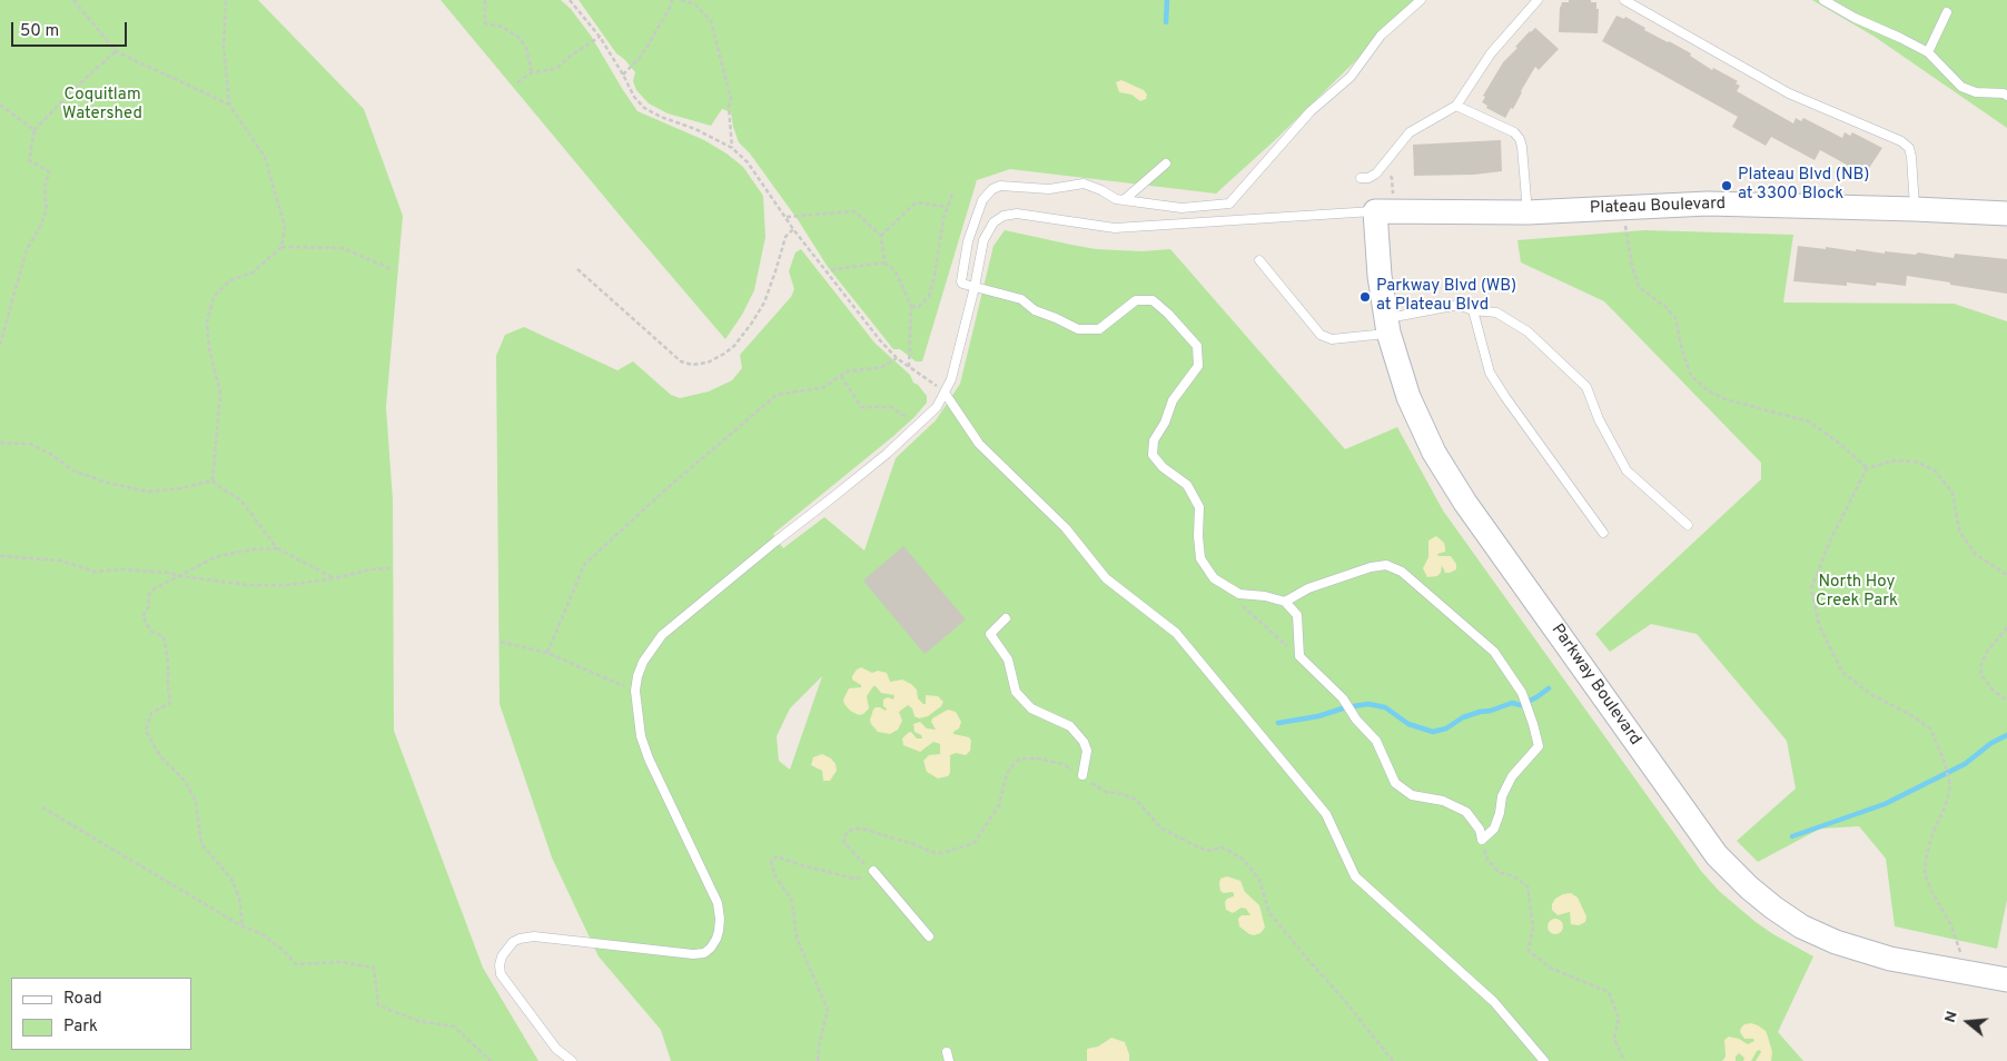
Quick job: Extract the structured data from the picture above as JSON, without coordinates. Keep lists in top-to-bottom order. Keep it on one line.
{"streets":{"street":["Plateau Boulevard","Parkway Boulevard"]},"crossings":[["Plateau Boulevard","Parkway Boulevard"]],"parks":["Coquitlam Watershed","North Hoy Creek Park"],"places":["Plateau Blvd (NB) at 3300 Block","Parkway Blvd (WB) at Plateau Blvd"],"legend":["Road","Park"],"scale_bar":"50 m","north":"left"}
